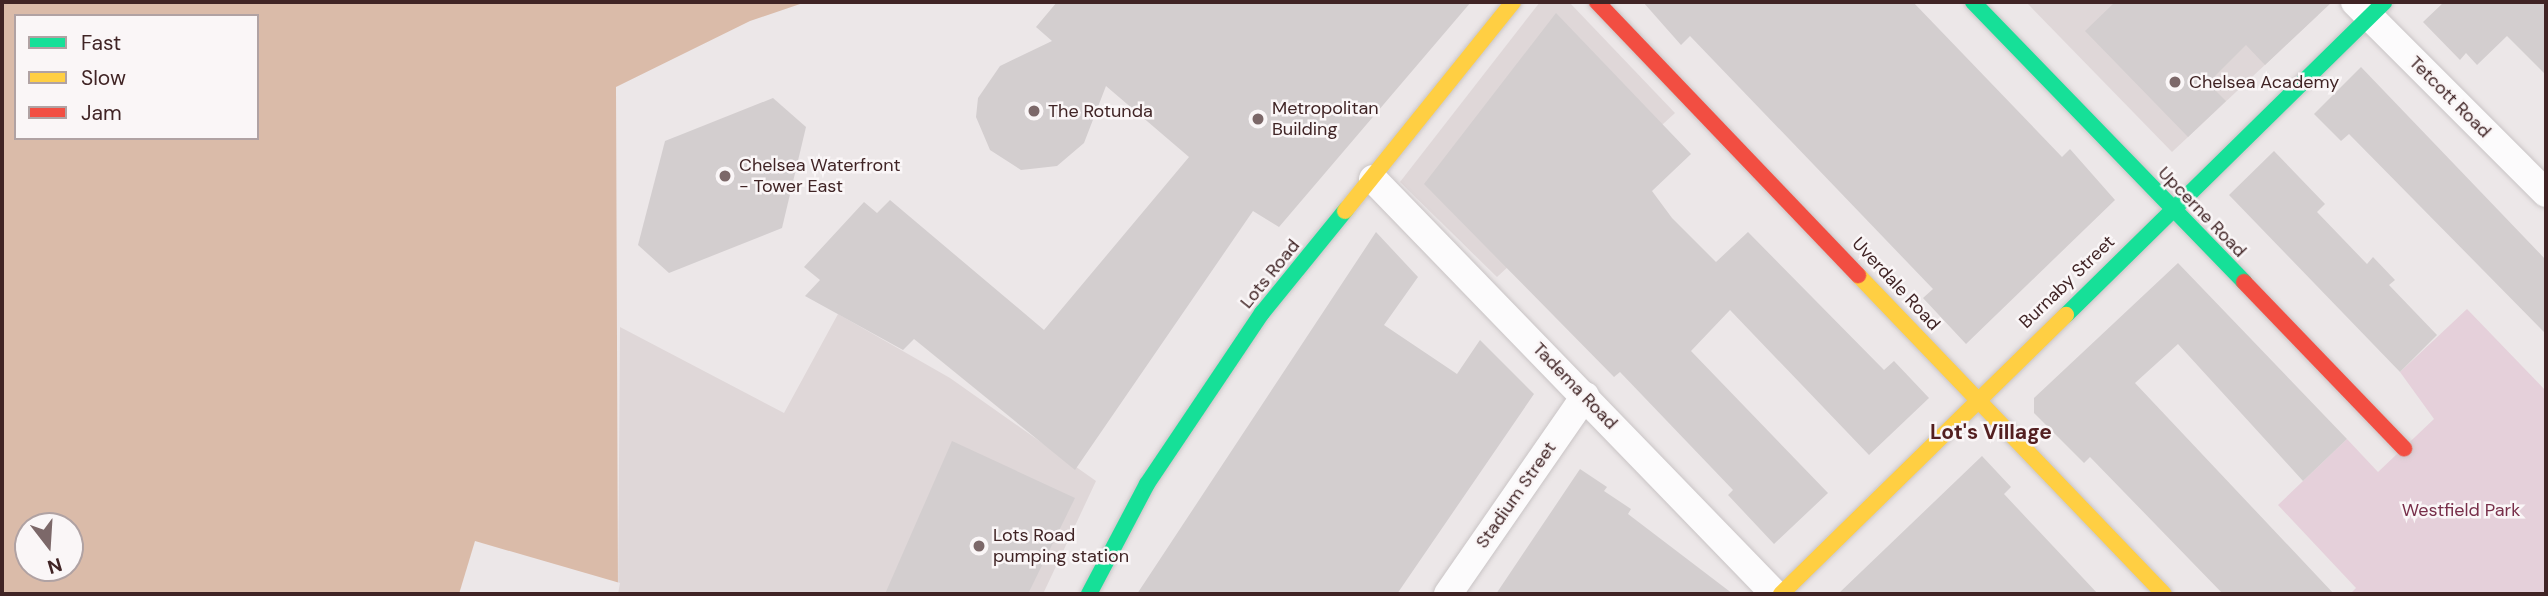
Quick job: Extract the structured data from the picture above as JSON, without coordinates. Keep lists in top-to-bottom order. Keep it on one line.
{"streets":{"street":["Tetcott Road","Upcerne Road","Lots Road","Burnaby Street","Uverdale Road","Tadema Road","Stadium Street"]},"crossings":[["Tetcott Road","Burnaby Street"],["Upcerne Road","Burnaby Street"],["Lots Road","Tadema Road"],["Burnaby Street","Uverdale Road"],["Tadema Road","Stadium Street"]],"districts":["Lot's Village"],"parks":["Westfield Park"],"places":["Chelsea Academy","The Rotunda","Metropolitan Building","Chelsea Waterfront - Tower East","Lots Road pumping station"],"legend":["Fast","Slow","Jam"],"north":"bottom"}
